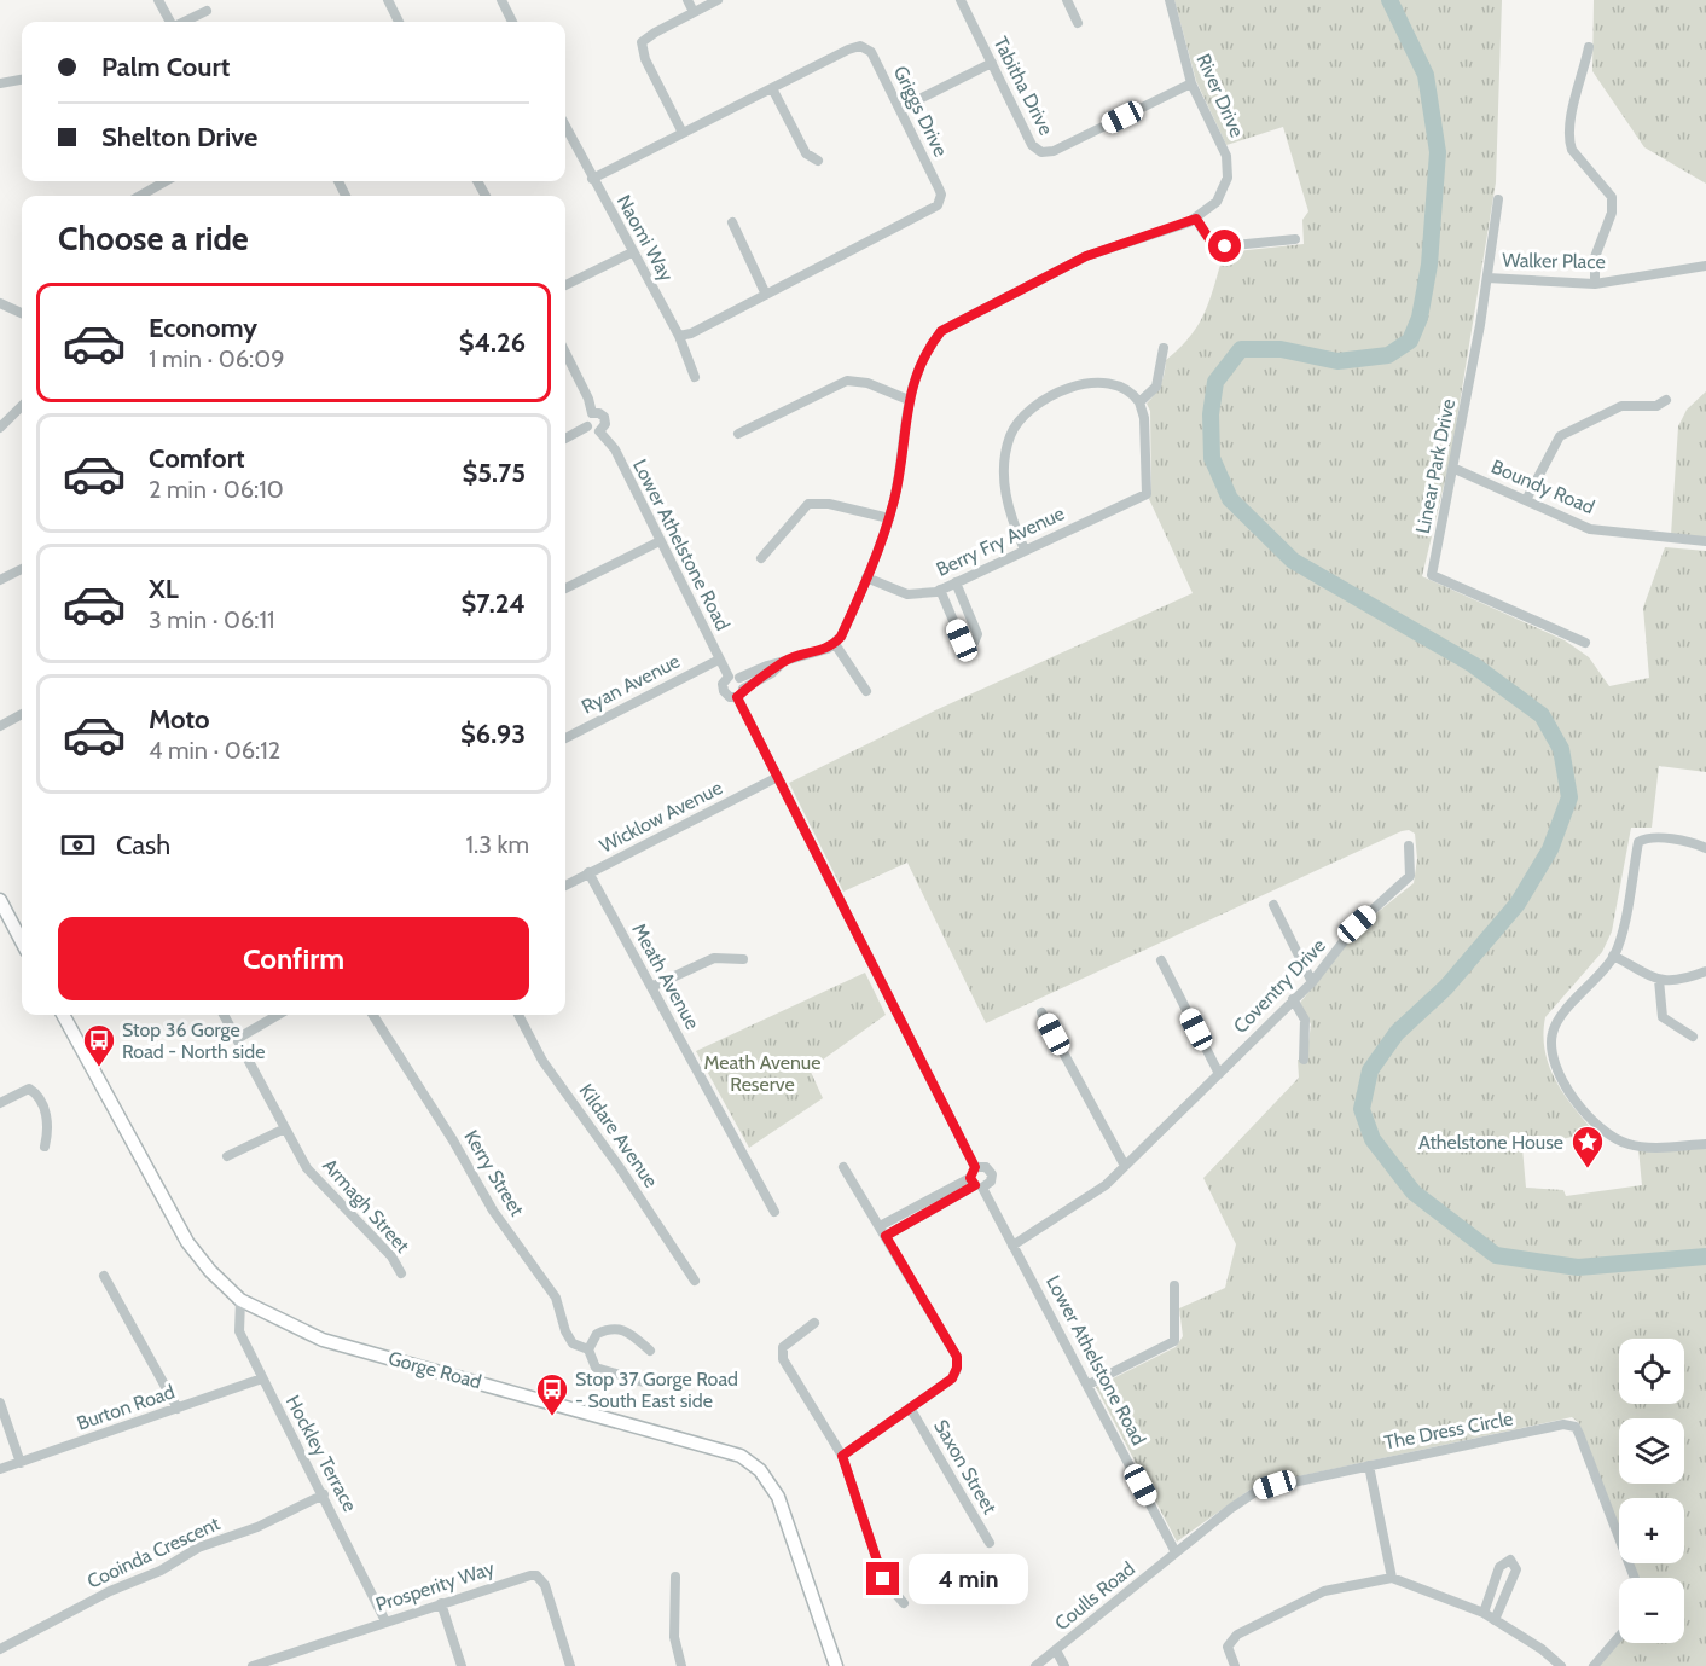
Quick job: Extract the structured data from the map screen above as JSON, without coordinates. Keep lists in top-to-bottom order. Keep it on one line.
{"streets":{"main road":["Gorge Road"],"street":["Tabitha Drive","River Drive","Griggs Drive","Naomi Way","Walker Place","Linear Park Drive","Boundy Road","Berry Fry Avenue","Lower Athelstone Road","Ryan Avenue","Wicklow Avenue","Meath Avenue","Coventry Drive","Kildare Avenue","Kerry Street","Armagh Street","Burton Road","The Dress Circle","Hockley Terrace","Saxon Street","Cooinda Crescent","Prosperity Way","Coulls Road"]},"crossings":[["Tabitha Drive","River Drive"],["River Drive","Berry Fry Avenue"],["Griggs Drive","Naomi Way"],["Walker Place","Linear Park Drive"],["Linear Park Drive","Boundy Road"],["Lower Athelstone Road","Ryan Avenue"],["Lower Athelstone Road","Wicklow Avenue"],["Lower Athelstone Road","Coventry Drive"],["Lower Athelstone Road","The Dress Circle"],["Lower Athelstone Road","Coulls Road"],["Wicklow Avenue","Meath Avenue"],["Gorge Road","Hockley Terrace"],["Burton Road","Hockley Terrace"],["The Dress Circle","Coulls Road"],["Hockley Terrace","Cooinda Crescent"],["Hockley Terrace","Prosperity Way"]],"parks":["Meath Avenue Reserve"],"places":{"bus stop":["Stop 36 Gorge Road - North side","Stop 37 Gorge Road - South East side"],"place":["Athelstone House"]},"page":{"banner":["Palm Court","Shelton Drive"],"heading":"Choose a ride","list":[{"name":"Economy","note":"1 min · 06:09","value":"$4.26"},{"name":"Comfort","note":"2 min · 06:10","value":"$5.75"},{"name":"XL","note":"3 min · 06:11","value":"$7.24"},{"name":"Moto","note":"4 min · 06:12","value":"$6.93"}],"pay":["Cash","1.3 km"],"buttons":"Confirm","map_buttons":["+","−"],"bubble":"4 min"}}
